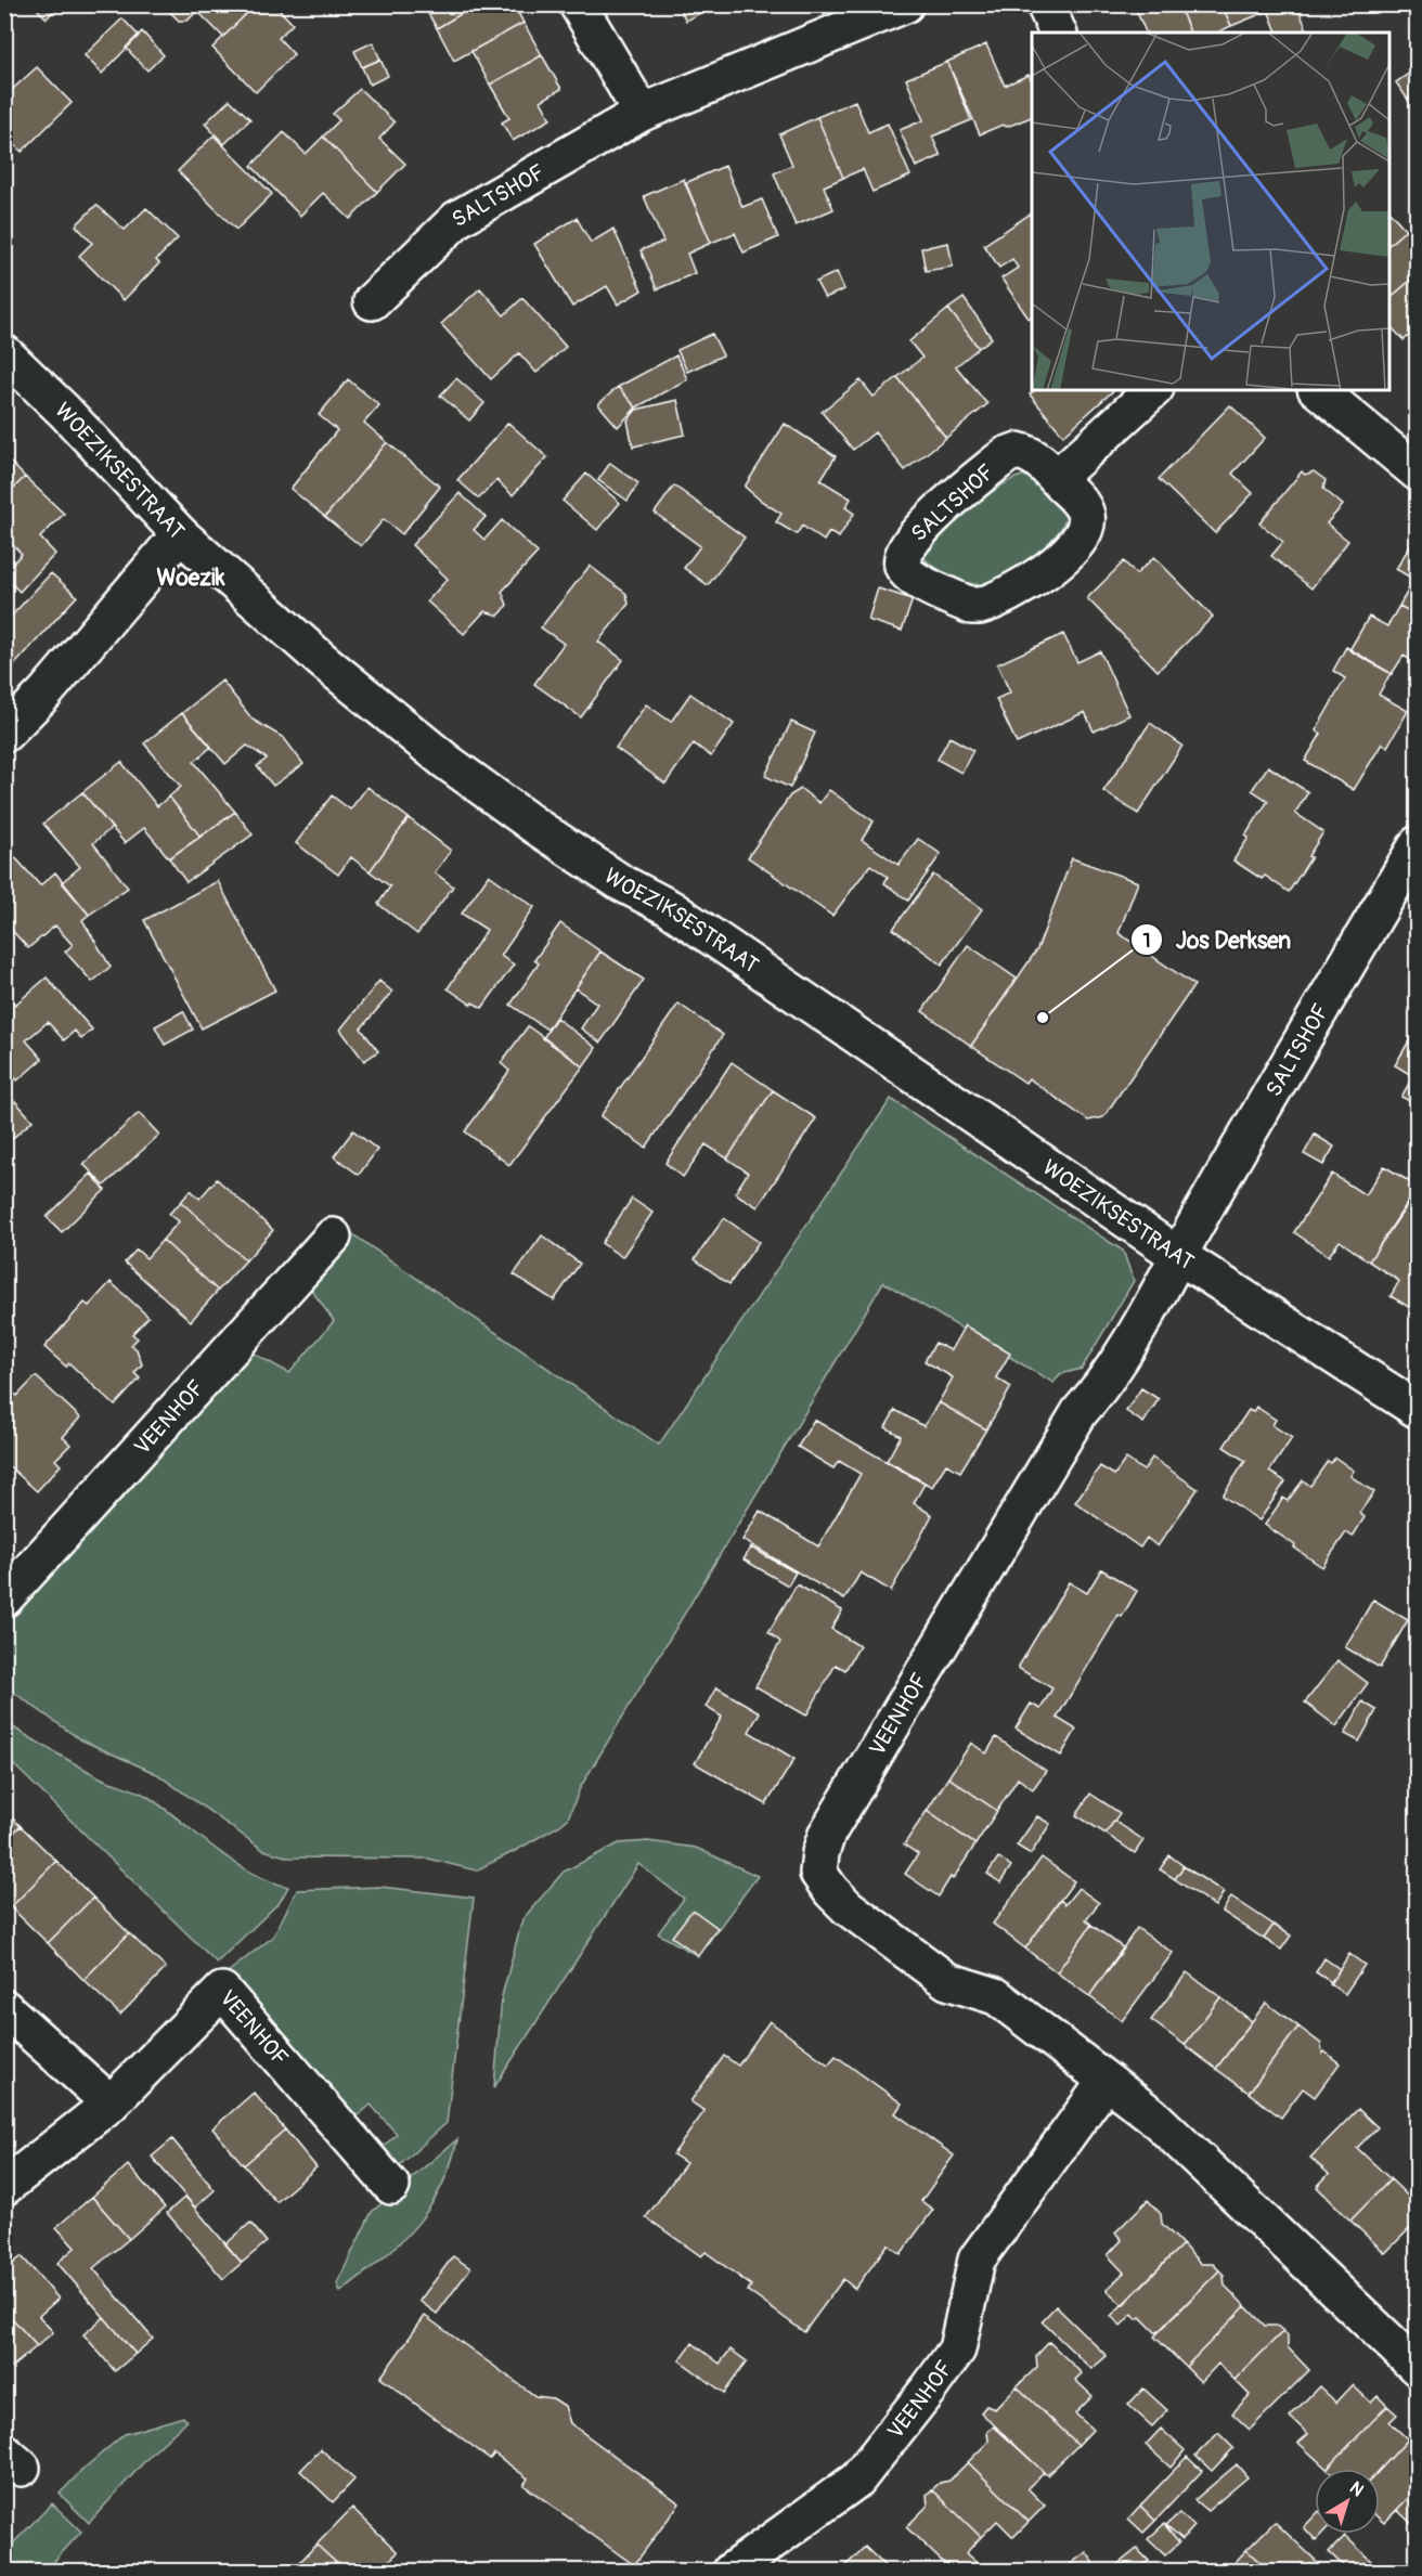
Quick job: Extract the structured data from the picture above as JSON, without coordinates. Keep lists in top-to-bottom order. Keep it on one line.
{"streets":{"street":["SALTSHOF","WOEZIKSESTRAAT","VEENHOF"]},"crossings":[["SALTSHOF","WOEZIKSESTRAAT"],["SALTSHOF","VEENHOF"],["WOEZIKSESTRAAT","VEENHOF"]],"districts":["Woezik"],"places":["Jos Derksen"],"north":"top right"}
